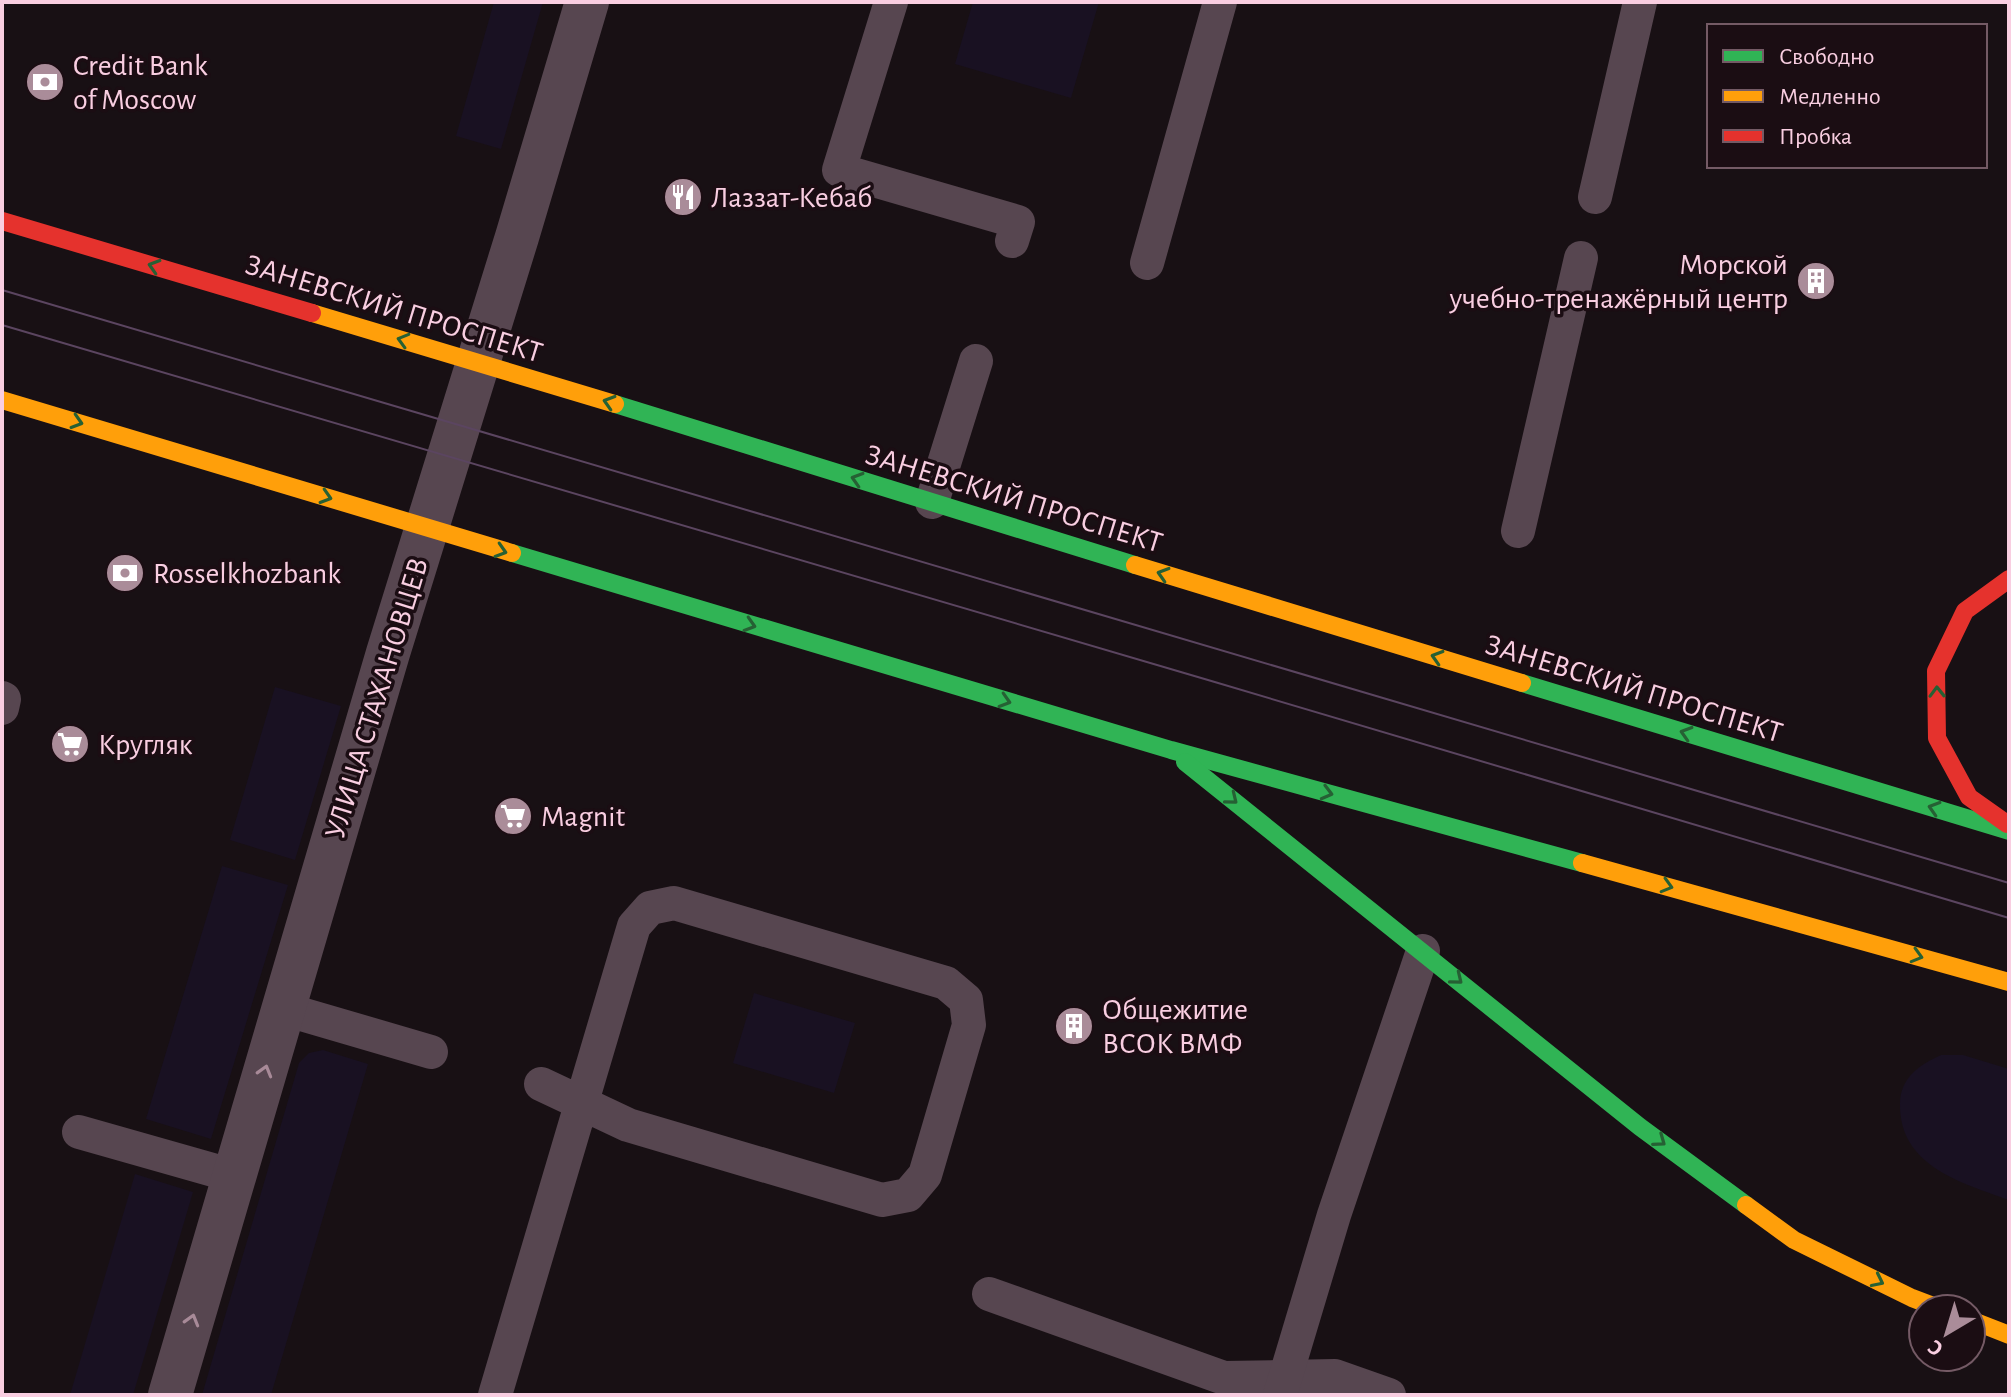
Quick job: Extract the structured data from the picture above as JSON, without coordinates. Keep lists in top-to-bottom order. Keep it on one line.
{"streets":{"main road":["ЗАНЕВСКИЙ ПРОСПЕКТ"],"street":["УЛИЦА СТАХАНОВЦЕВ"]},"crossings":[["ЗАНЕВСКИЙ ПРОСПЕКТ","УЛИЦА СТАХАНОВЦЕВ"]],"places":{"bank":["Credit Bank of Moscow","Rosselkhozbank"],"restaurant":["Лаззат-Кебаб"],"building":["Морской учебно-тренажёрный центр","Общежитие ВСОК ВМФ"],"supermarket":["Кругляк","Magnit"]},"legend":["Свободно","Медленно","Пробка"],"north":"bottom left"}
